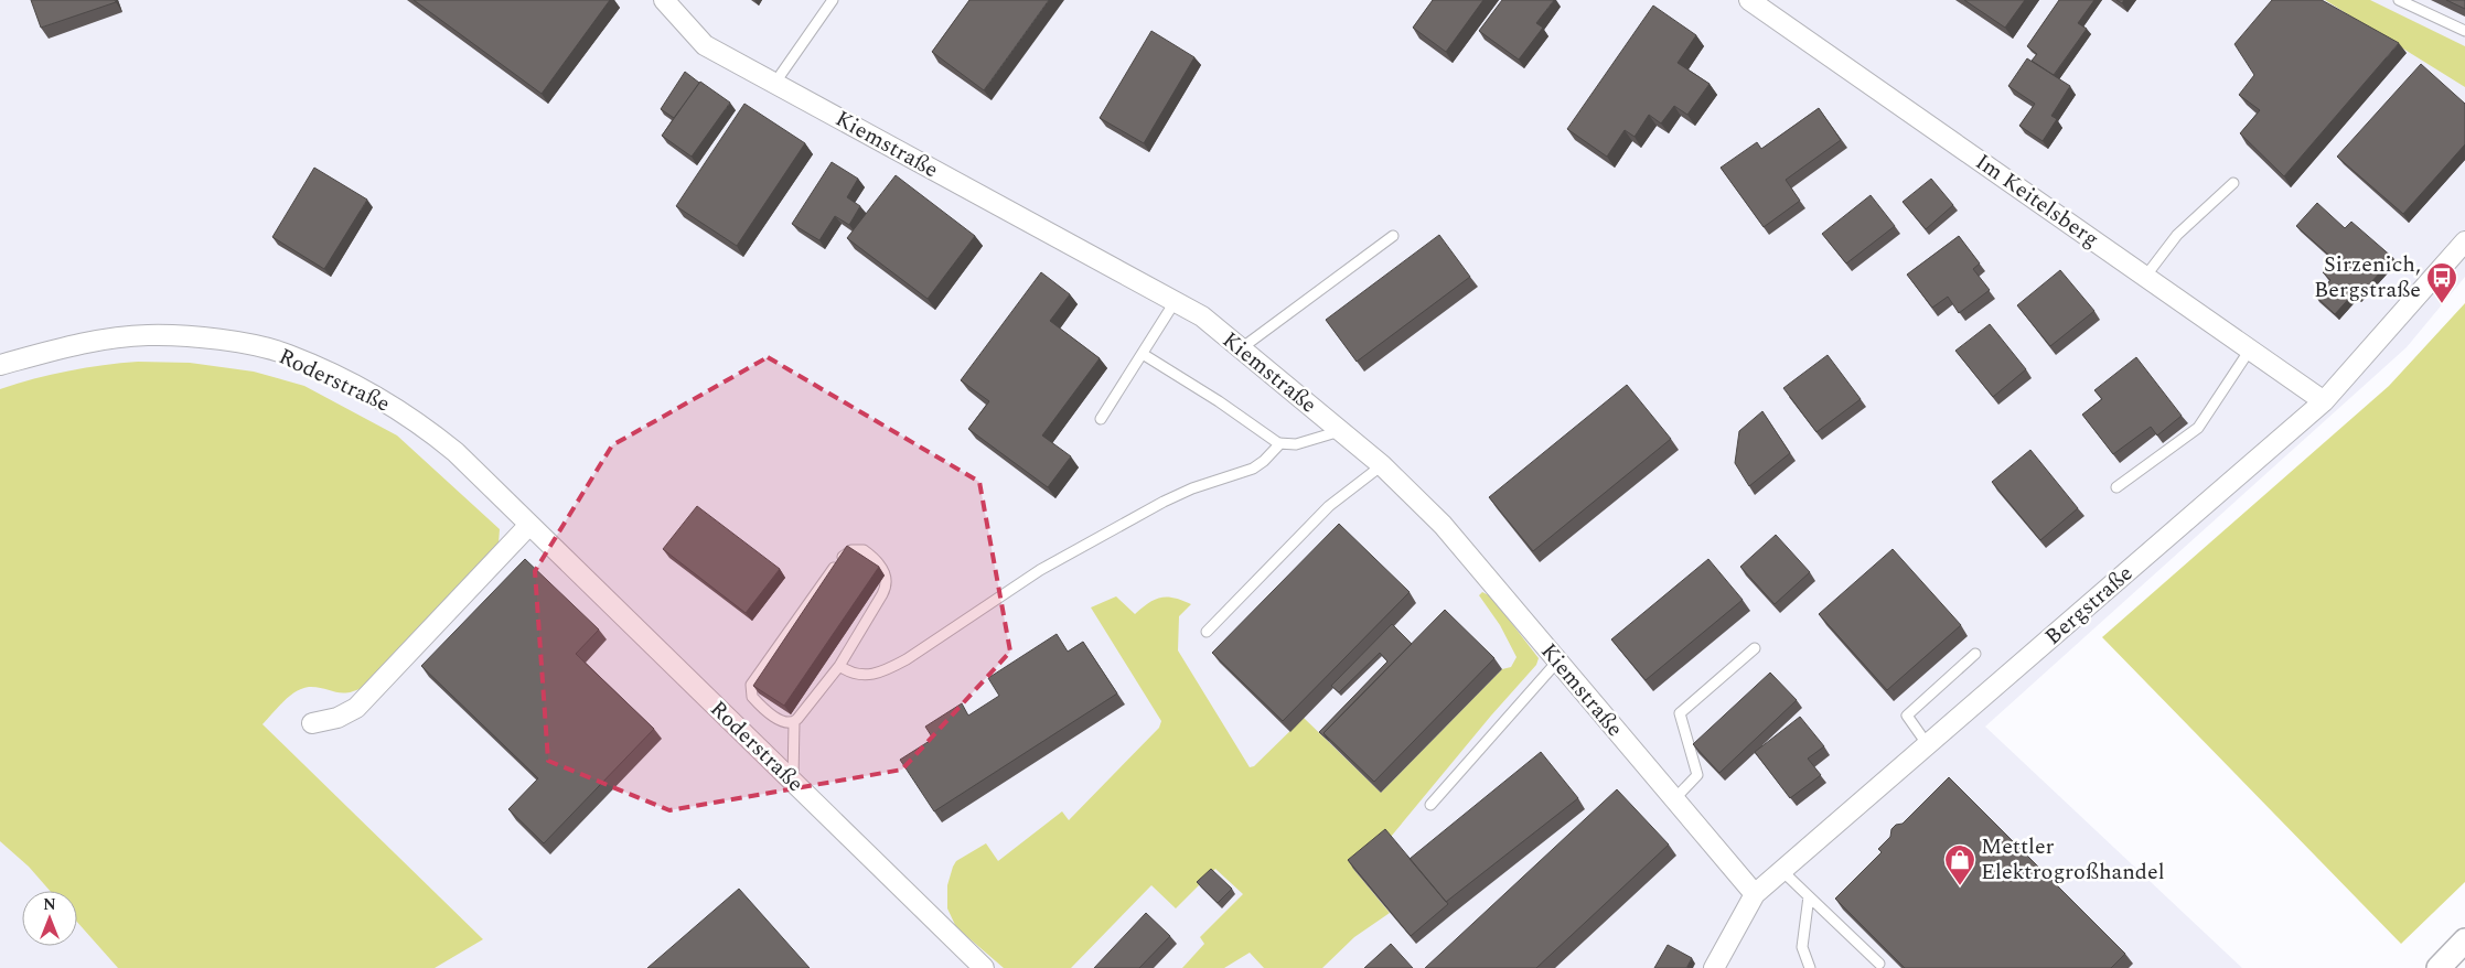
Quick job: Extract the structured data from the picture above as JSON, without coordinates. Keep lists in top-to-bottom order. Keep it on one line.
{"streets":{"street":["Kiemstraße","Im Keitelsberg","Roderstraße","Bergstraße"]},"crossings":[["Kiemstraße","Bergstraße"],["Im Keitelsberg","Bergstraße"]],"places":{"bus stop":["Sirzenich, Bergstraße"],"shop":["Mettler Elektrogroßhandel"]},"north":"top"}
